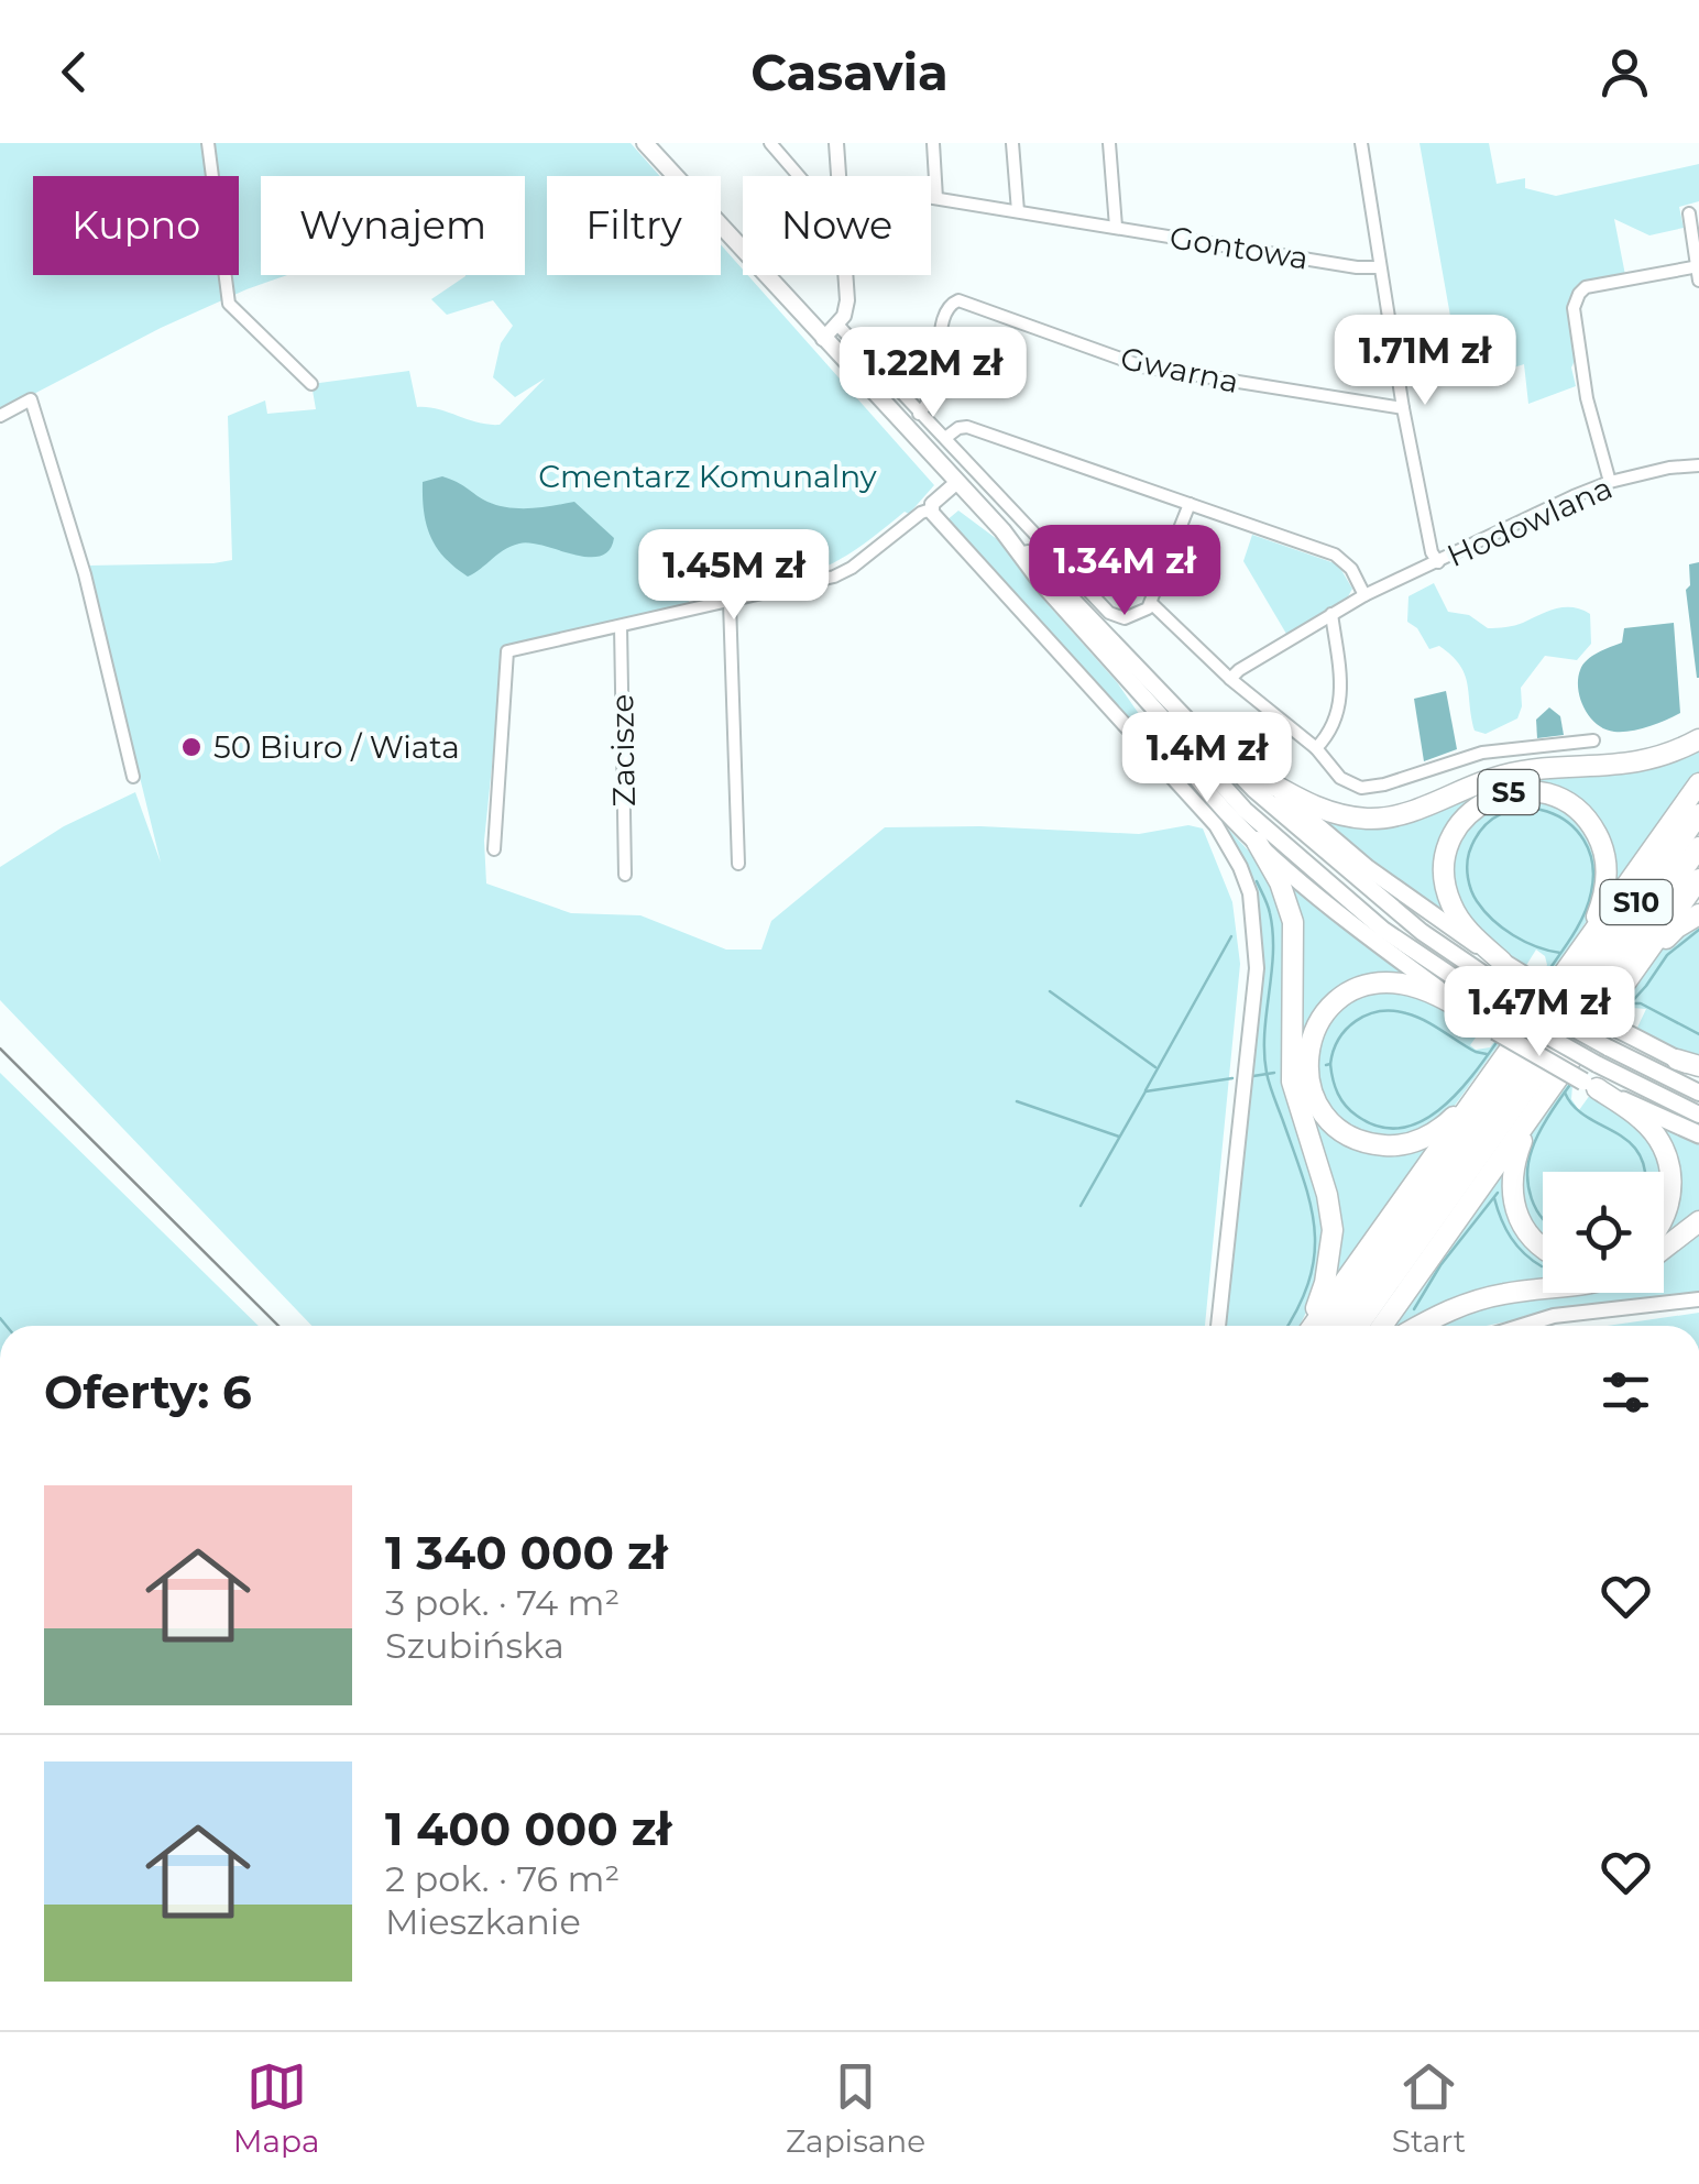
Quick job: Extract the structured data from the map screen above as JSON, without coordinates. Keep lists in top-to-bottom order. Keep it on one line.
{"streets":{"highway":["S5","S10"],"street":["Gontowa","Gwarna","Hodowlana","Zacisze"]},"parks":["Cmentarz Komunalny"],"places":["50 Biuro / Wiata"],"page":{"header":"Casavia","chip":["Kupno","Wynajem","Filtry","Nowe"],"price":["1.71M zł","1.22M zł","1.34M zł","1.45M zł","1.4M zł","1.47M zł"],"heading":"Oferty: 6","list":[{"name":"1 340 000 zł","note":"3 pok. · 74 m² · Szubińska"},{"name":"1 400 000 zł","note":"2 pok. · 76 m² · Mieszkanie"}],"tabs":["Mapa","Zapisane","Start"]}}
